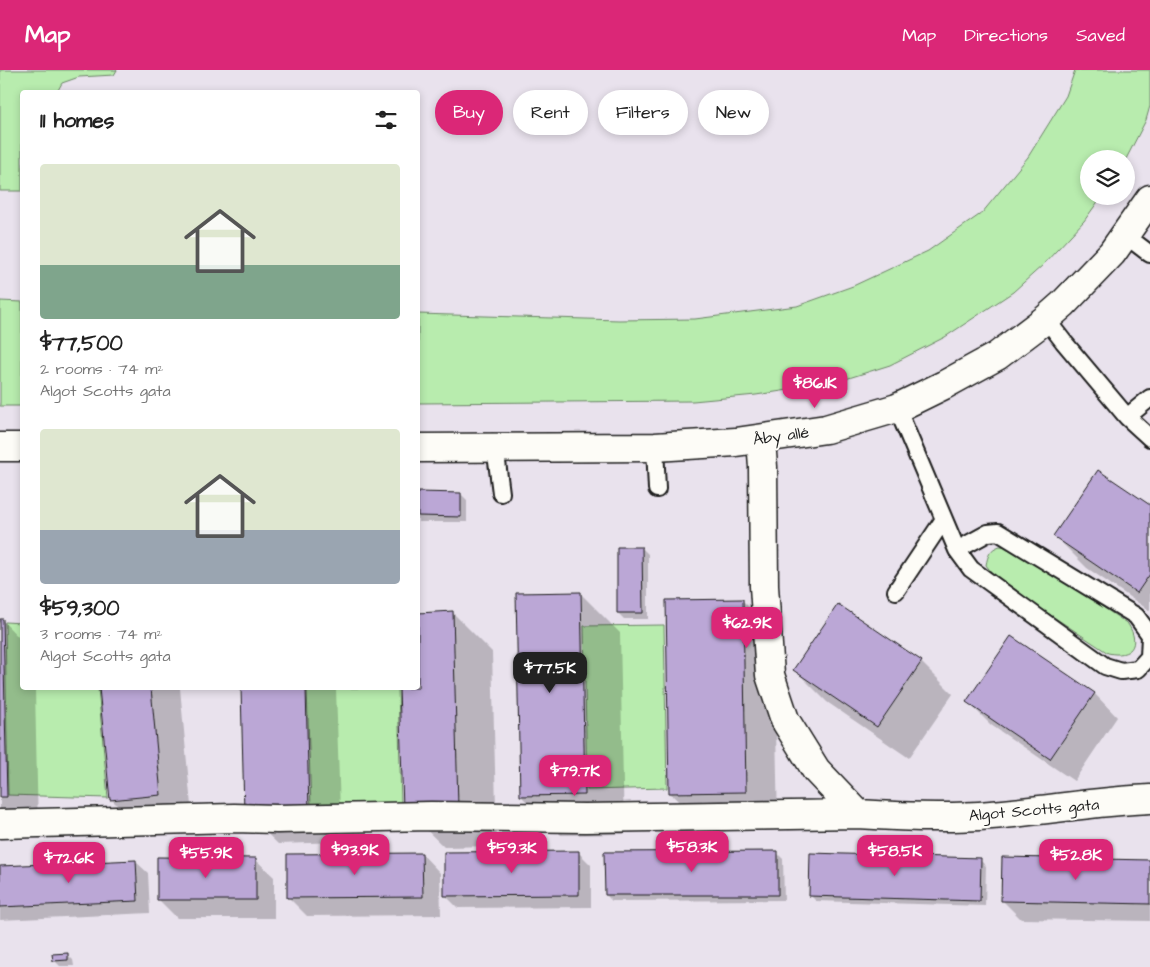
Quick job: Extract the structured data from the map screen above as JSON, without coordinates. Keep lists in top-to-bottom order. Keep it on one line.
{"streets":{"street":["Åby allé","Algot Scotts gata"]},"page":{"header":"Map","nav":["Map","Directions","Saved"],"chip":["Buy","Rent","Filters","New"],"heading":"11 homes","list":[{"name":"$77,500","note":"2 rooms · 74 m² · Algot Scotts gata"},{"name":"$59,300","note":"3 rooms · 74 m² · Algot Scotts gata"}],"price":["$86.1K","$62.9K","$77.5K","$79.7K","$58.3K","$59.3K","$93.9K","$58.5K","$55.9K","$52.8K","$72.6K"]}}
